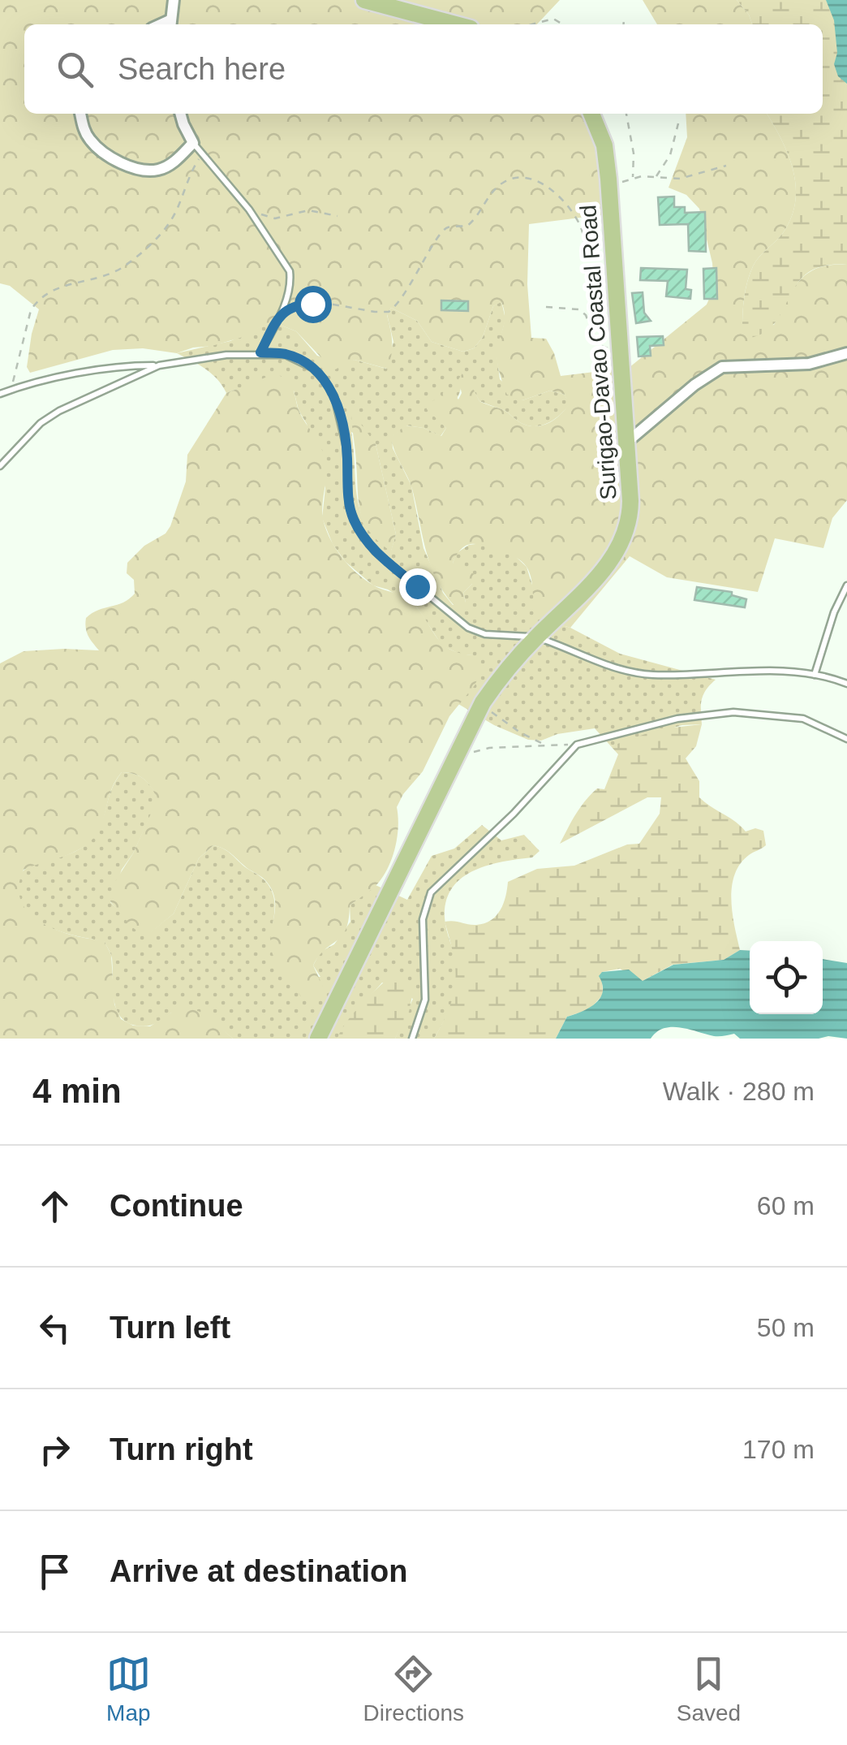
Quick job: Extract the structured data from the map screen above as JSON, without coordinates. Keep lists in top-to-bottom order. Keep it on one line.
{"streets":{"highway":["Surigao-Davao Coastal Road"]},"page":{"search":"Search here","heading":["4 min","Walk · 280 m"],"list":[["Continue","60 m"],["Turn left","50 m"],["Turn right","170 m"],"Arrive at destination"],"nav":["Map","Directions","Saved"]}}
